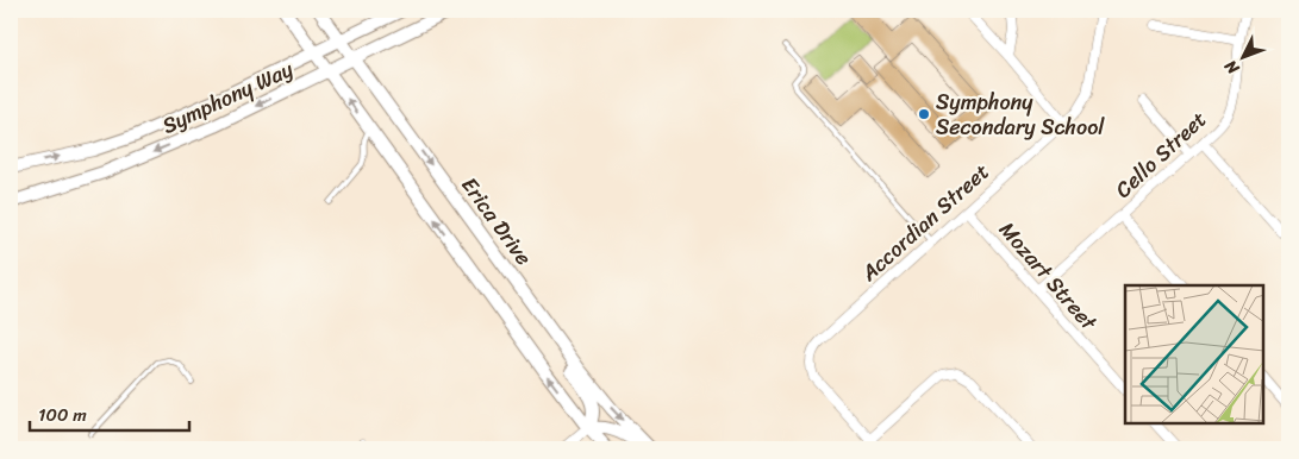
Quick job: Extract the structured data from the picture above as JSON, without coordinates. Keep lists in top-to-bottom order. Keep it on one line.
{"streets":{"main road":["Symphony Way","Erica Drive"],"street":["Cello Street","Accordian Street","Mozart Street"]},"crossings":[["Symphony Way","Erica Drive"],["Cello Street","Mozart Street"],["Accordian Street","Mozart Street"]],"places":["Symphony Secondary School"],"scale_bar":"100 m","north":"bottom left"}
